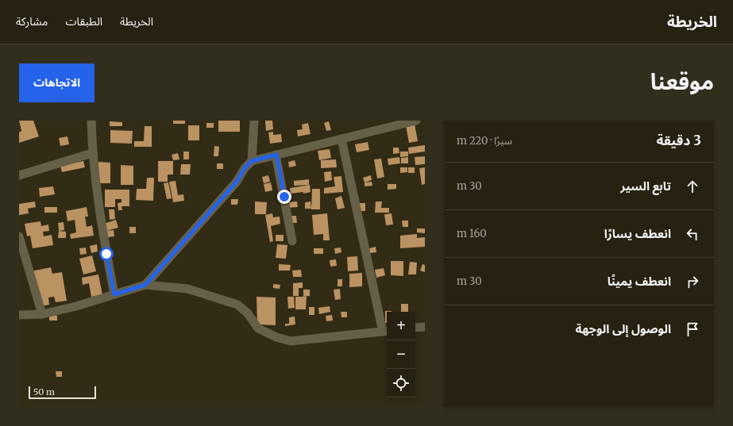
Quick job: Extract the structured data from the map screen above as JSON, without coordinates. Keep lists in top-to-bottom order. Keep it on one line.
{"scale_bar":"50 m","page":{"header":"الخريطة","nav":["الخريطة","الطبقات","مشاركة"],"title":"موقعنا","buttons":"الاتجاهات","heading":["3 دقيقة","سيرًا · 220 m"],"list":[["تابع السير","30 m"],["انعطف يسارًا","160 m"],["انعطف يمينًا","30 m"],"الوصول إلى الوجهة"],"map_buttons":["+","−"],"scale":"50 m"}}
